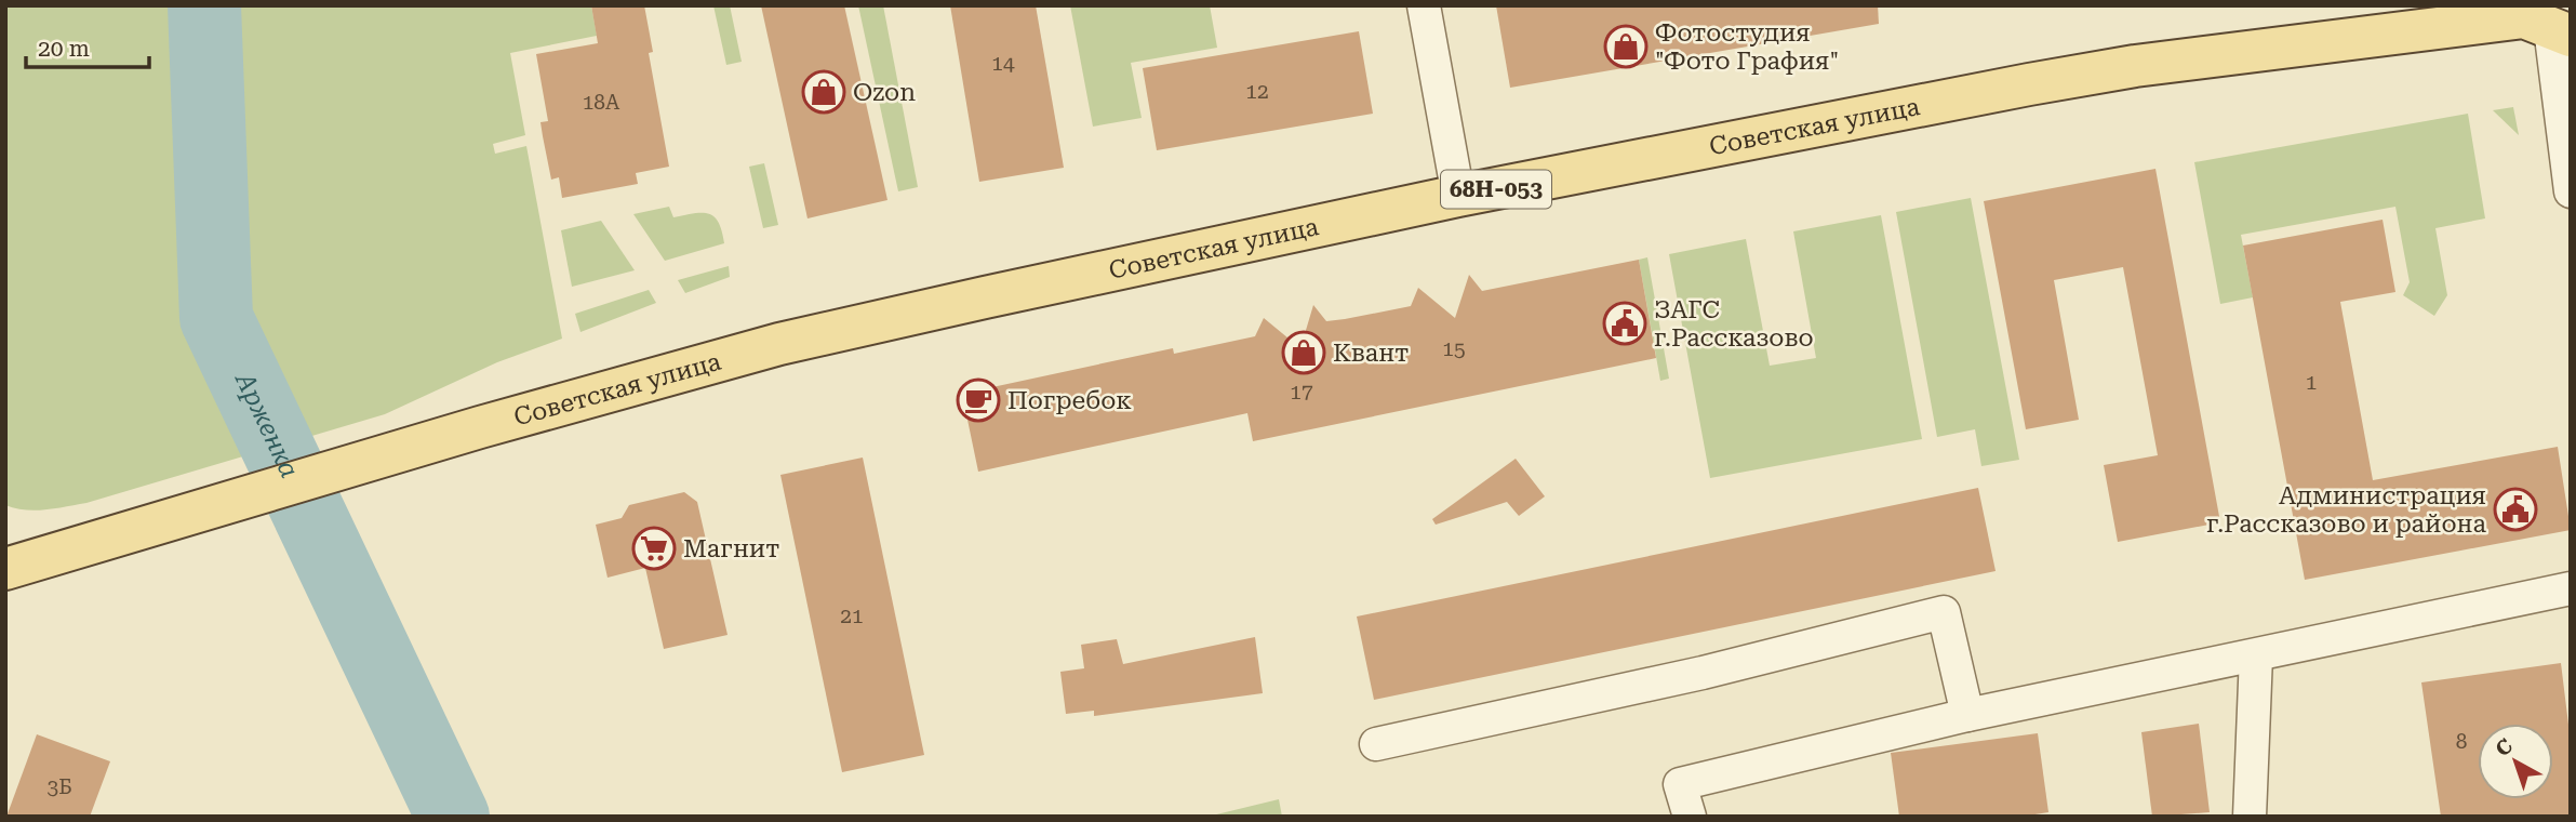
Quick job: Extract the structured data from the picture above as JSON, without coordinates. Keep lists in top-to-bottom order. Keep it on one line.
{"streets":{"main road":["Советская улица","68Н-053"]},"water":["Арженка"],"places":{"shop":["Фотостудия \"Фото Графия\"","Ozon","Квант"],"public building":["ЗАГС г.Рассказово","Администрация г.Рассказово и района"],"cafe":["Погребок"],"supermarket":["Магнит"]},"house_numbers":["14","12","18А","15","1","17","21","8","3Б"],"scale_bar":"20 m","north":"top left"}
